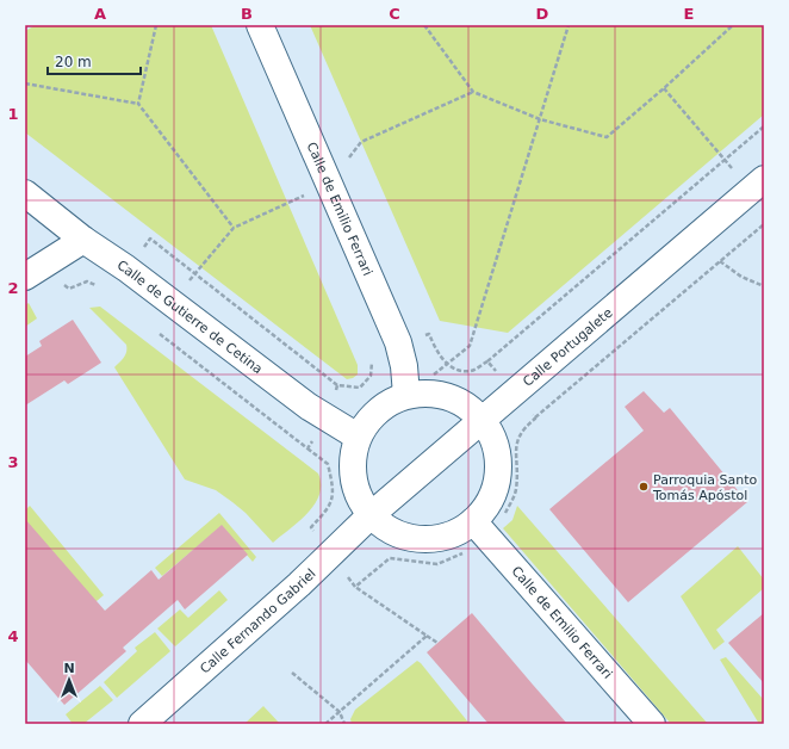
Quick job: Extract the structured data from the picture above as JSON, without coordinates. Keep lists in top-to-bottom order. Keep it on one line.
{"streets":{"street":["Calle de Emilio Ferrari","Calle de Gutierre de Cetina","Calle Portugalete","Calle Fernando Gabriel"]},"crossings":[["Calle Portugalete","Calle Fernando Gabriel"]],"places":["Parroquia Santo Tomás Apóstol"],"scale_bar":"20 m","north":"top","grid":{"columns":["A","B","C","D","E"],"rows":["1","2","3","4"]}}
